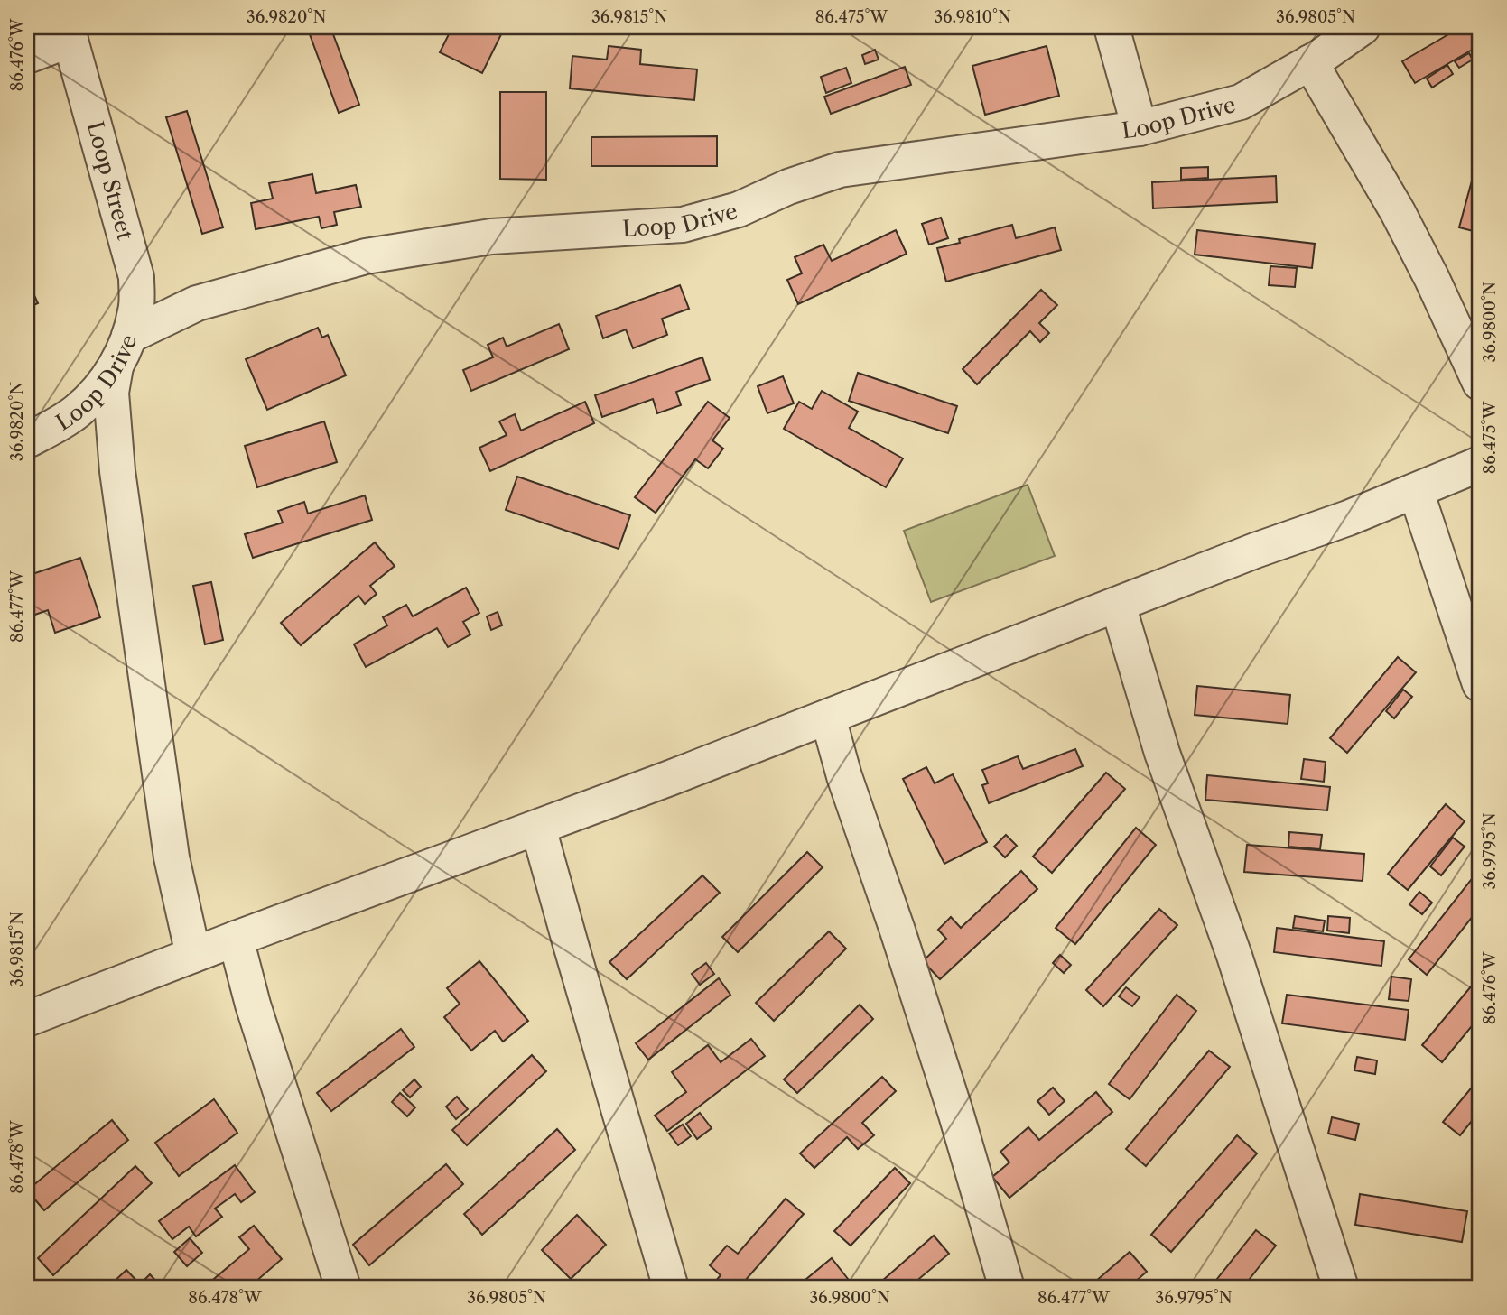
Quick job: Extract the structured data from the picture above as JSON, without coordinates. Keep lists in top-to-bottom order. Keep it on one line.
{"streets":{"street":["Loop Drive","Loop Street"]},"crossings":[["Loop Drive","Loop Street"]],"coordinates":["36.9820°N","36.9815°N","86.475°W","36.9810°N","36.9805°N","86.476°W","36.9800°N","86.477°W","36.9795°N","86.478°W"]}
